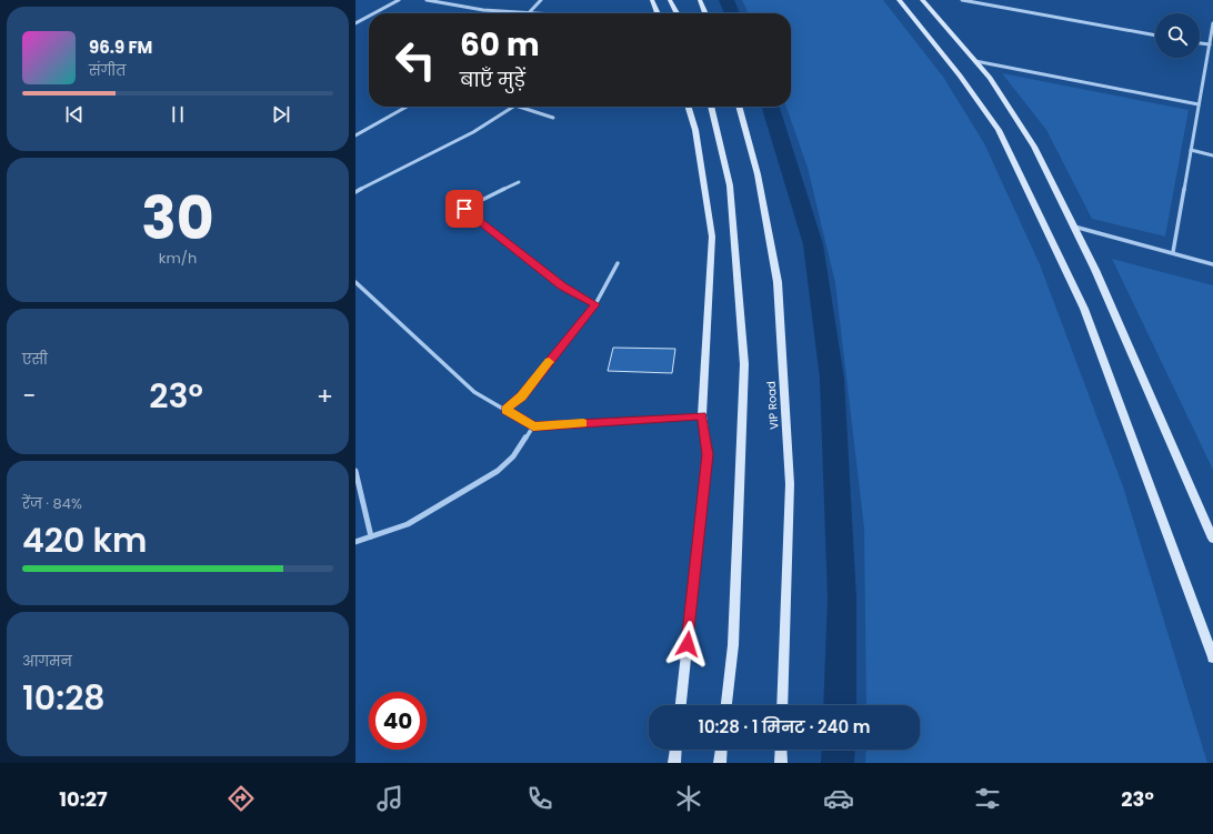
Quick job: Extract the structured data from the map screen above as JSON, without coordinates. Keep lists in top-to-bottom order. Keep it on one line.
{"streets":{"street":["VIP Road"]},"page":{"turn":["60 m","बाएँ मुड़ें"],"song":["96.9 FM","संगीत"],"tile":[["30","km/h"],"एसी",["रेंज · 84%","420 km"],["आगमन","10:28"]],"heat":["−","23°","+"],"limit":"40","trip":"10:28 · 1 मिनट · 240 m","tabs":["10:27","23°"]}}
